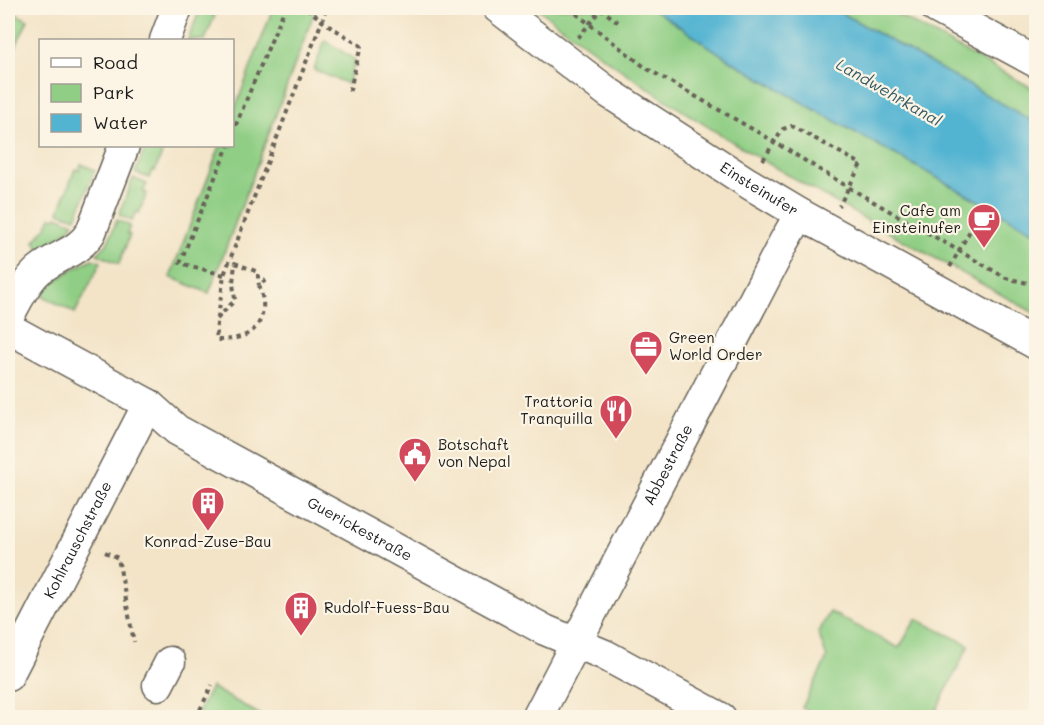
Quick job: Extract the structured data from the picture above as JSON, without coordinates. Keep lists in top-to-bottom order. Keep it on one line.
{"streets":{"street":["Einsteinufer","Abbestraße","Guerickestraße","Kohlrauschstraße"]},"crossings":[["Einsteinufer","Abbestraße"],["Abbestraße","Guerickestraße"],["Guerickestraße","Kohlrauschstraße"]],"water":["Landwehrkanal"],"places":{"cafe":["Cafe am Einsteinufer"],"office":["Green World Order"],"restaurant":["Trattoria Tranquilla"],"public building":["Botschaft von Nepal"],"building":["Konrad-Zuse-Bau","Rudolf-Fuess-Bau"]},"legend":["Road","Park","Water"]}
